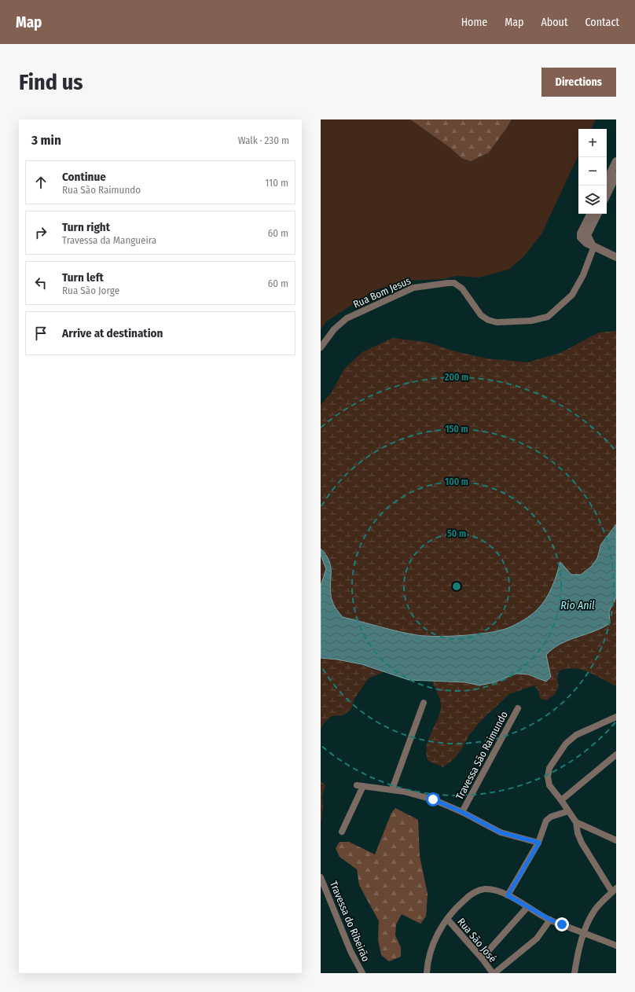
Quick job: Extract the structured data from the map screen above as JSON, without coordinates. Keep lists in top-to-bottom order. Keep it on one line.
{"streets":{"street":["Rua Bom Jesus","Travessa São Raimundo","Travessa do Ribeirão","Rua São José"]},"water":["Rio Anil"],"page":{"header":"Map","nav":["Home","Map","About","Contact"],"buttons":"Directions","title":"Find us","heading":["3 min","Walk · 230 m"],"map_buttons":["+","−"],"list":[["Continue","Rua São Raimundo","110 m"],["Turn right","Travessa da Mangueira","60 m"],["Turn left","Rua São Jorge","60 m"],"Arrive at destination"]},"rings":["200 m","150 m","100 m","50 m"]}
